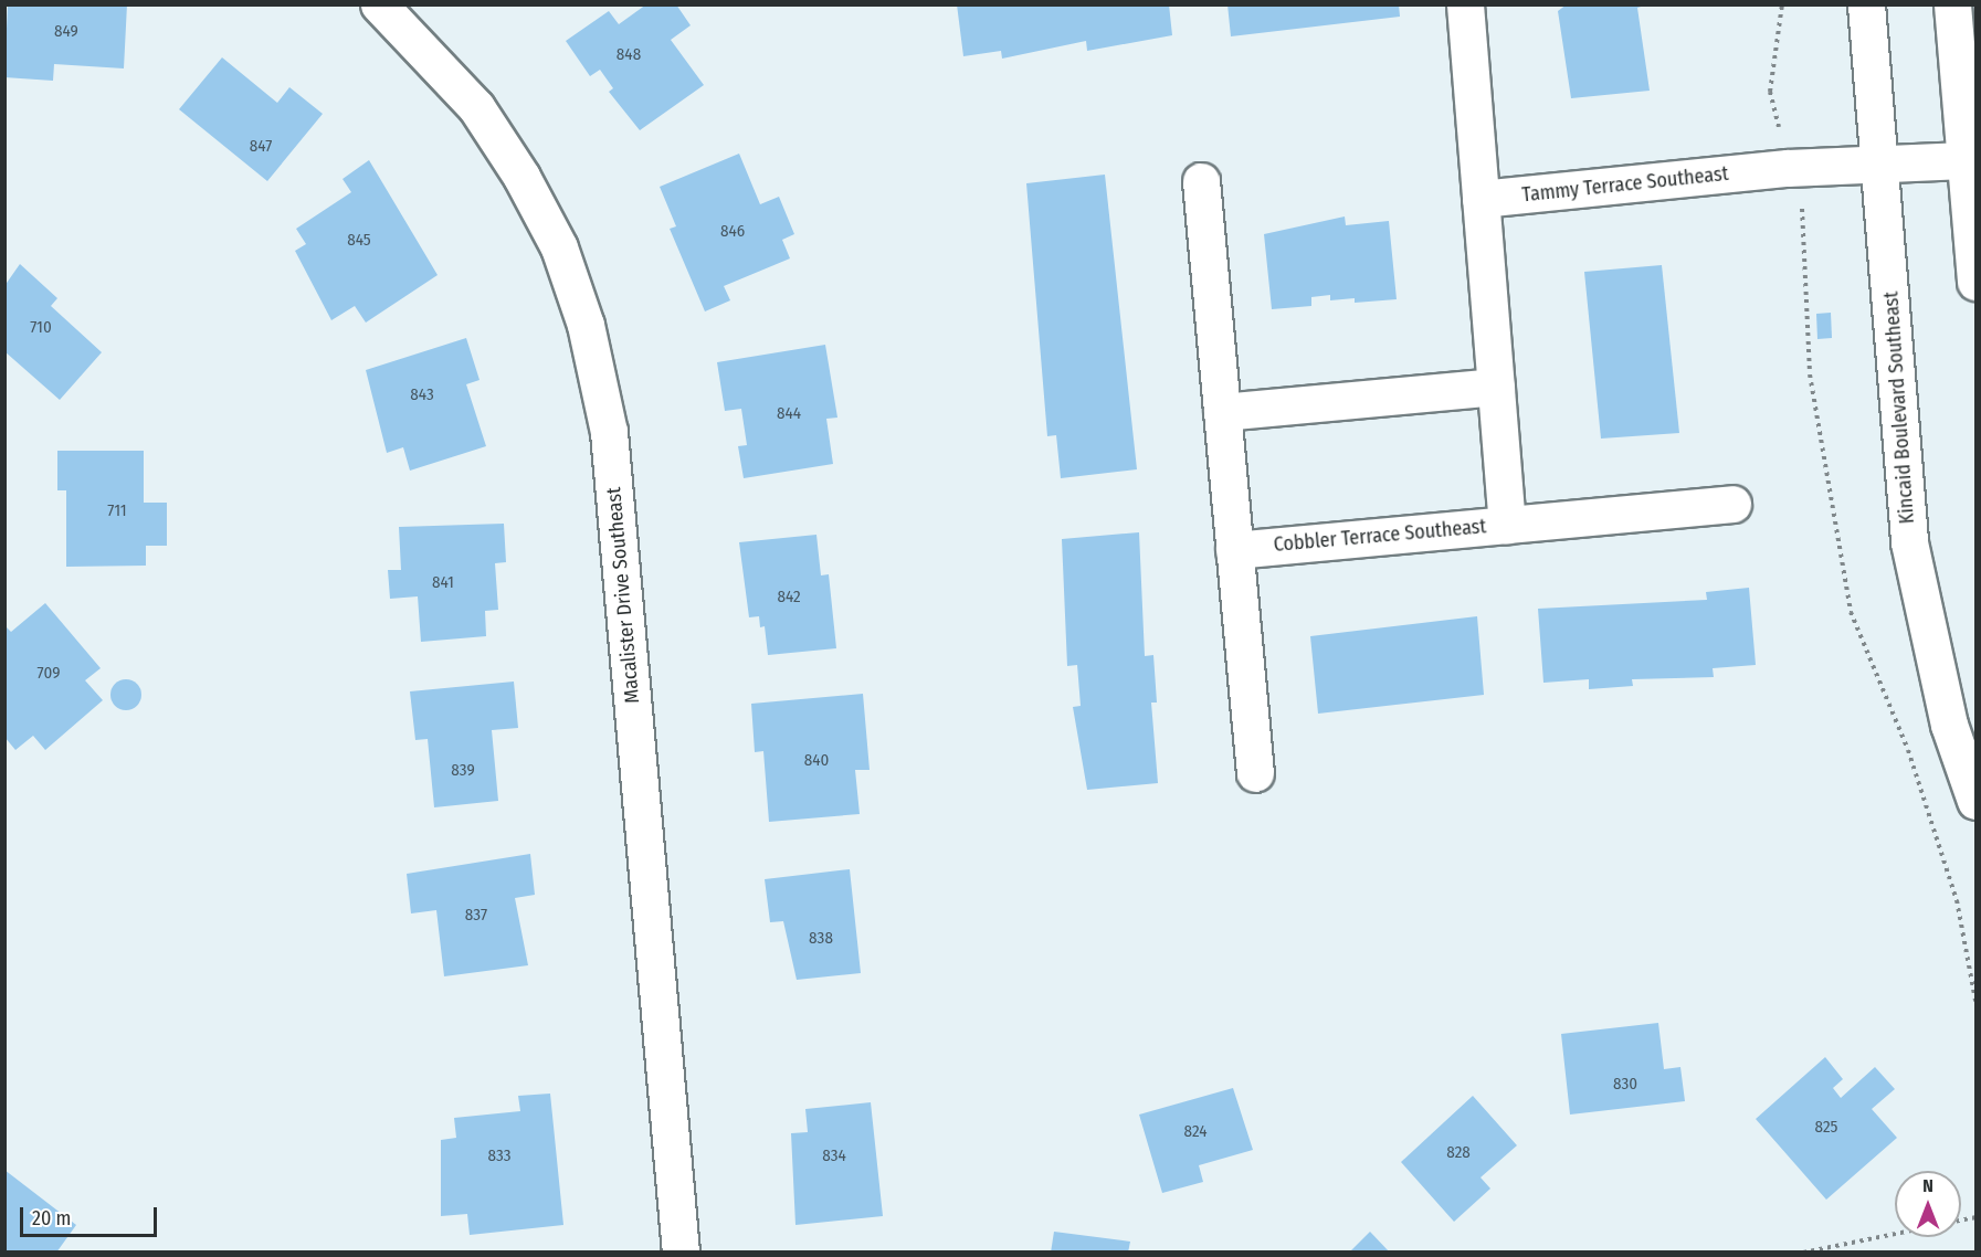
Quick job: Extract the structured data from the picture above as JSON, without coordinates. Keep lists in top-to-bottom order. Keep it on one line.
{"streets":{"street":["Tammy Terrace Southeast","Kincaid Boulevard Southeast","Cobbler Terrace Southeast","Macalister Drive Southeast"]},"crossings":[["Tammy Terrace Southeast","Kincaid Boulevard Southeast"],["Tammy Terrace Southeast","Cobbler Terrace Southeast"]],"house_numbers":["849","848","847","846","845","710","843","844","711","841","842","709","840","839","837","838","830","825","824","828","833","834"],"scale_bar":"20 m","north":"top"}
